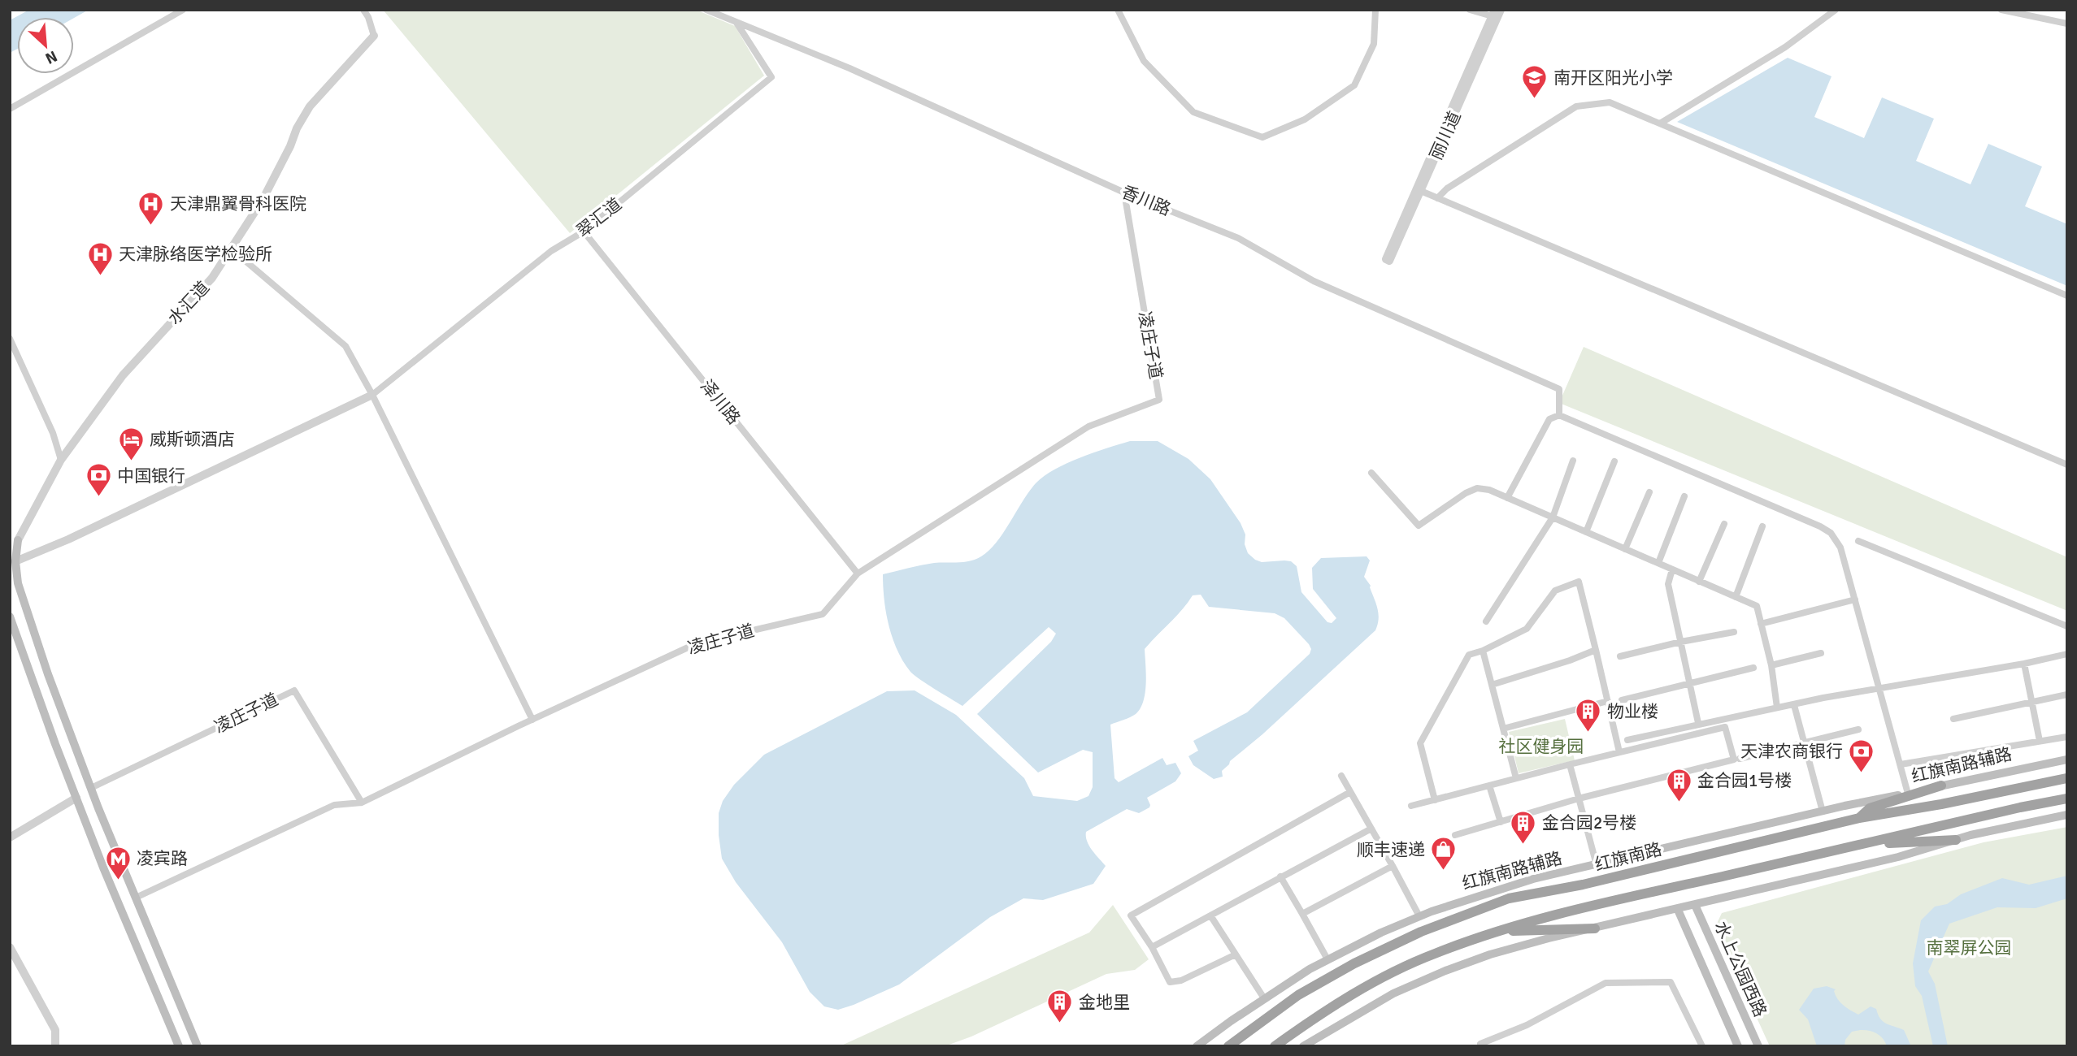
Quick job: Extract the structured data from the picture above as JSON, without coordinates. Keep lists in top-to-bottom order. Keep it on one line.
{"streets":{"highway":["红旗南路"],"main road":["红旗南路辅路","水上公园西路"],"street":["丽川道","香川路","翠汇道","水汇道","凌庄子道","泽川路"]},"crossings":[["香川路","翠汇道"],["香川路","凌庄子道"],["翠汇道","泽川路"],["凌庄子道","泽川路"]],"parks":["社区健身园","南翠屏公园"],"places":{"school or university":["南开区阳光小学"],"hospital":["天津鼎翼骨科医院","天津脉络医学检验所"],"hotel":["威斯顿酒店"],"bank":["中国银行","天津农商银行"],"building":["物业楼","金合园1号楼","金合园2号楼","金地里"],"shop":["顺丰速递"],"metro station":["凌宾路"]},"north":"bottom right"}
